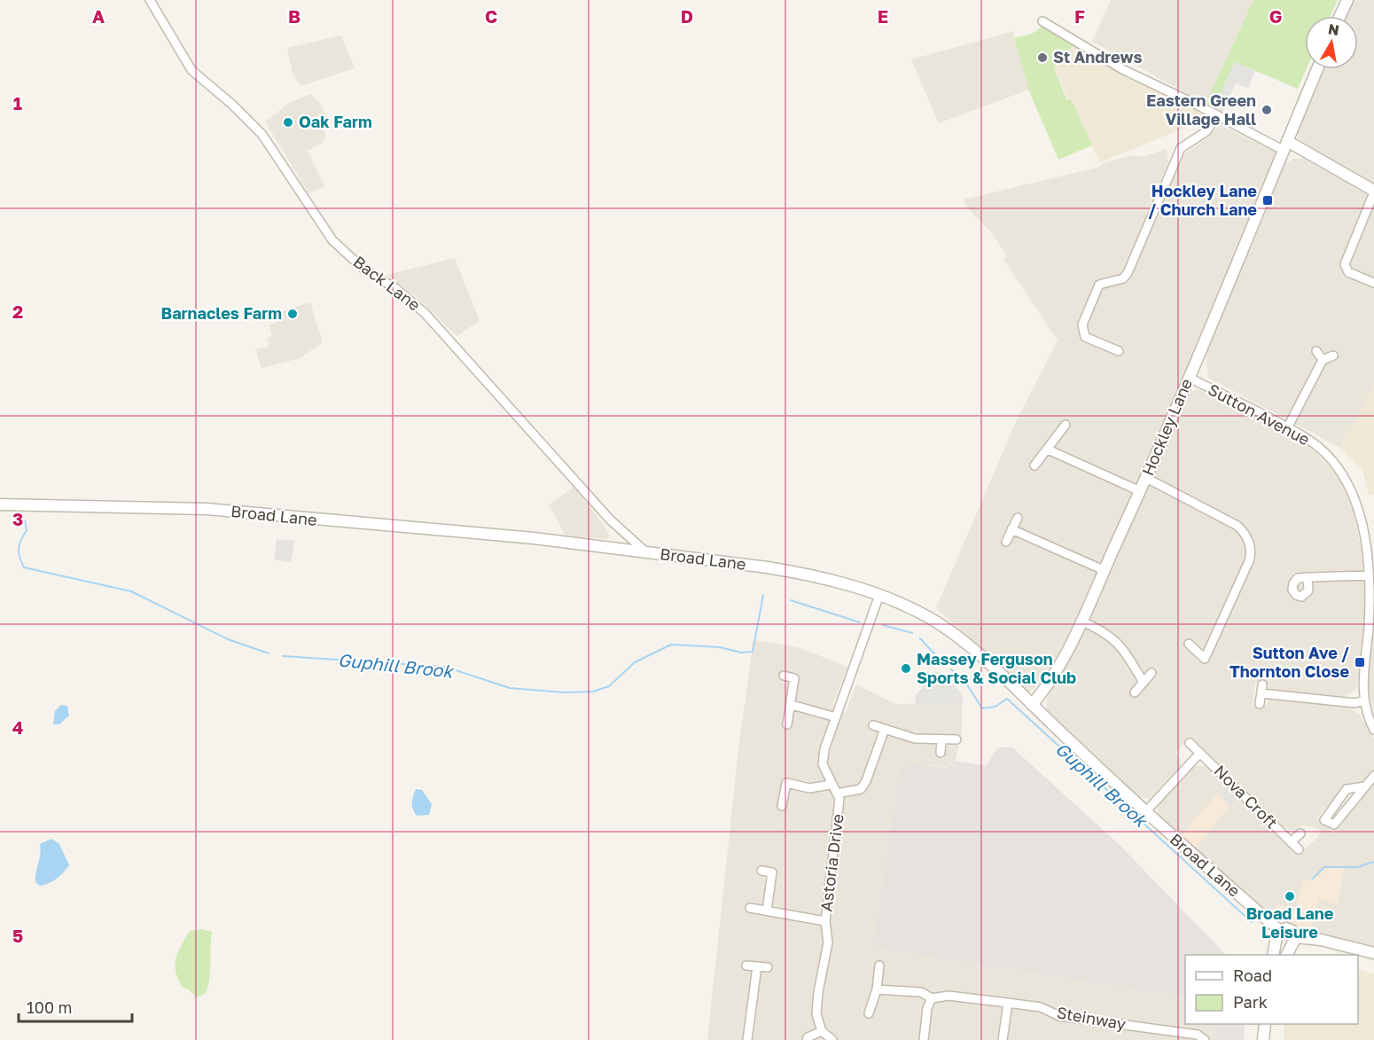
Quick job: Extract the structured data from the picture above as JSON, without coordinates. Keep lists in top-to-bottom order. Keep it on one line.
{"streets":{"street":["Back Lane","Sutton Avenue","Hockley Lane","Broad Lane","Nova Croft","Astoria Drive","Steinway"]},"crossings":[["Back Lane","Broad Lane"],["Sutton Avenue","Hockley Lane"],["Hockley Lane","Broad Lane"],["Broad Lane","Nova Croft"],["Broad Lane","Astoria Drive"]],"water":["Guphill Brook"],"places":{"other":["St Andrews","Eastern Green Village Hall","Oak Farm","Barnacles Farm","Massey Ferguson Sports & Social Club","Broad Lane Leisure"],"transit":["Hockley Lane / Church Lane","Sutton Ave / Thornton Close"]},"legend":["Road","Park"],"scale_bar":"100 m","north":"top","grid":{"columns":["A","B","C","D","E","F","G"],"rows":["1","2","3","4","5"]}}
